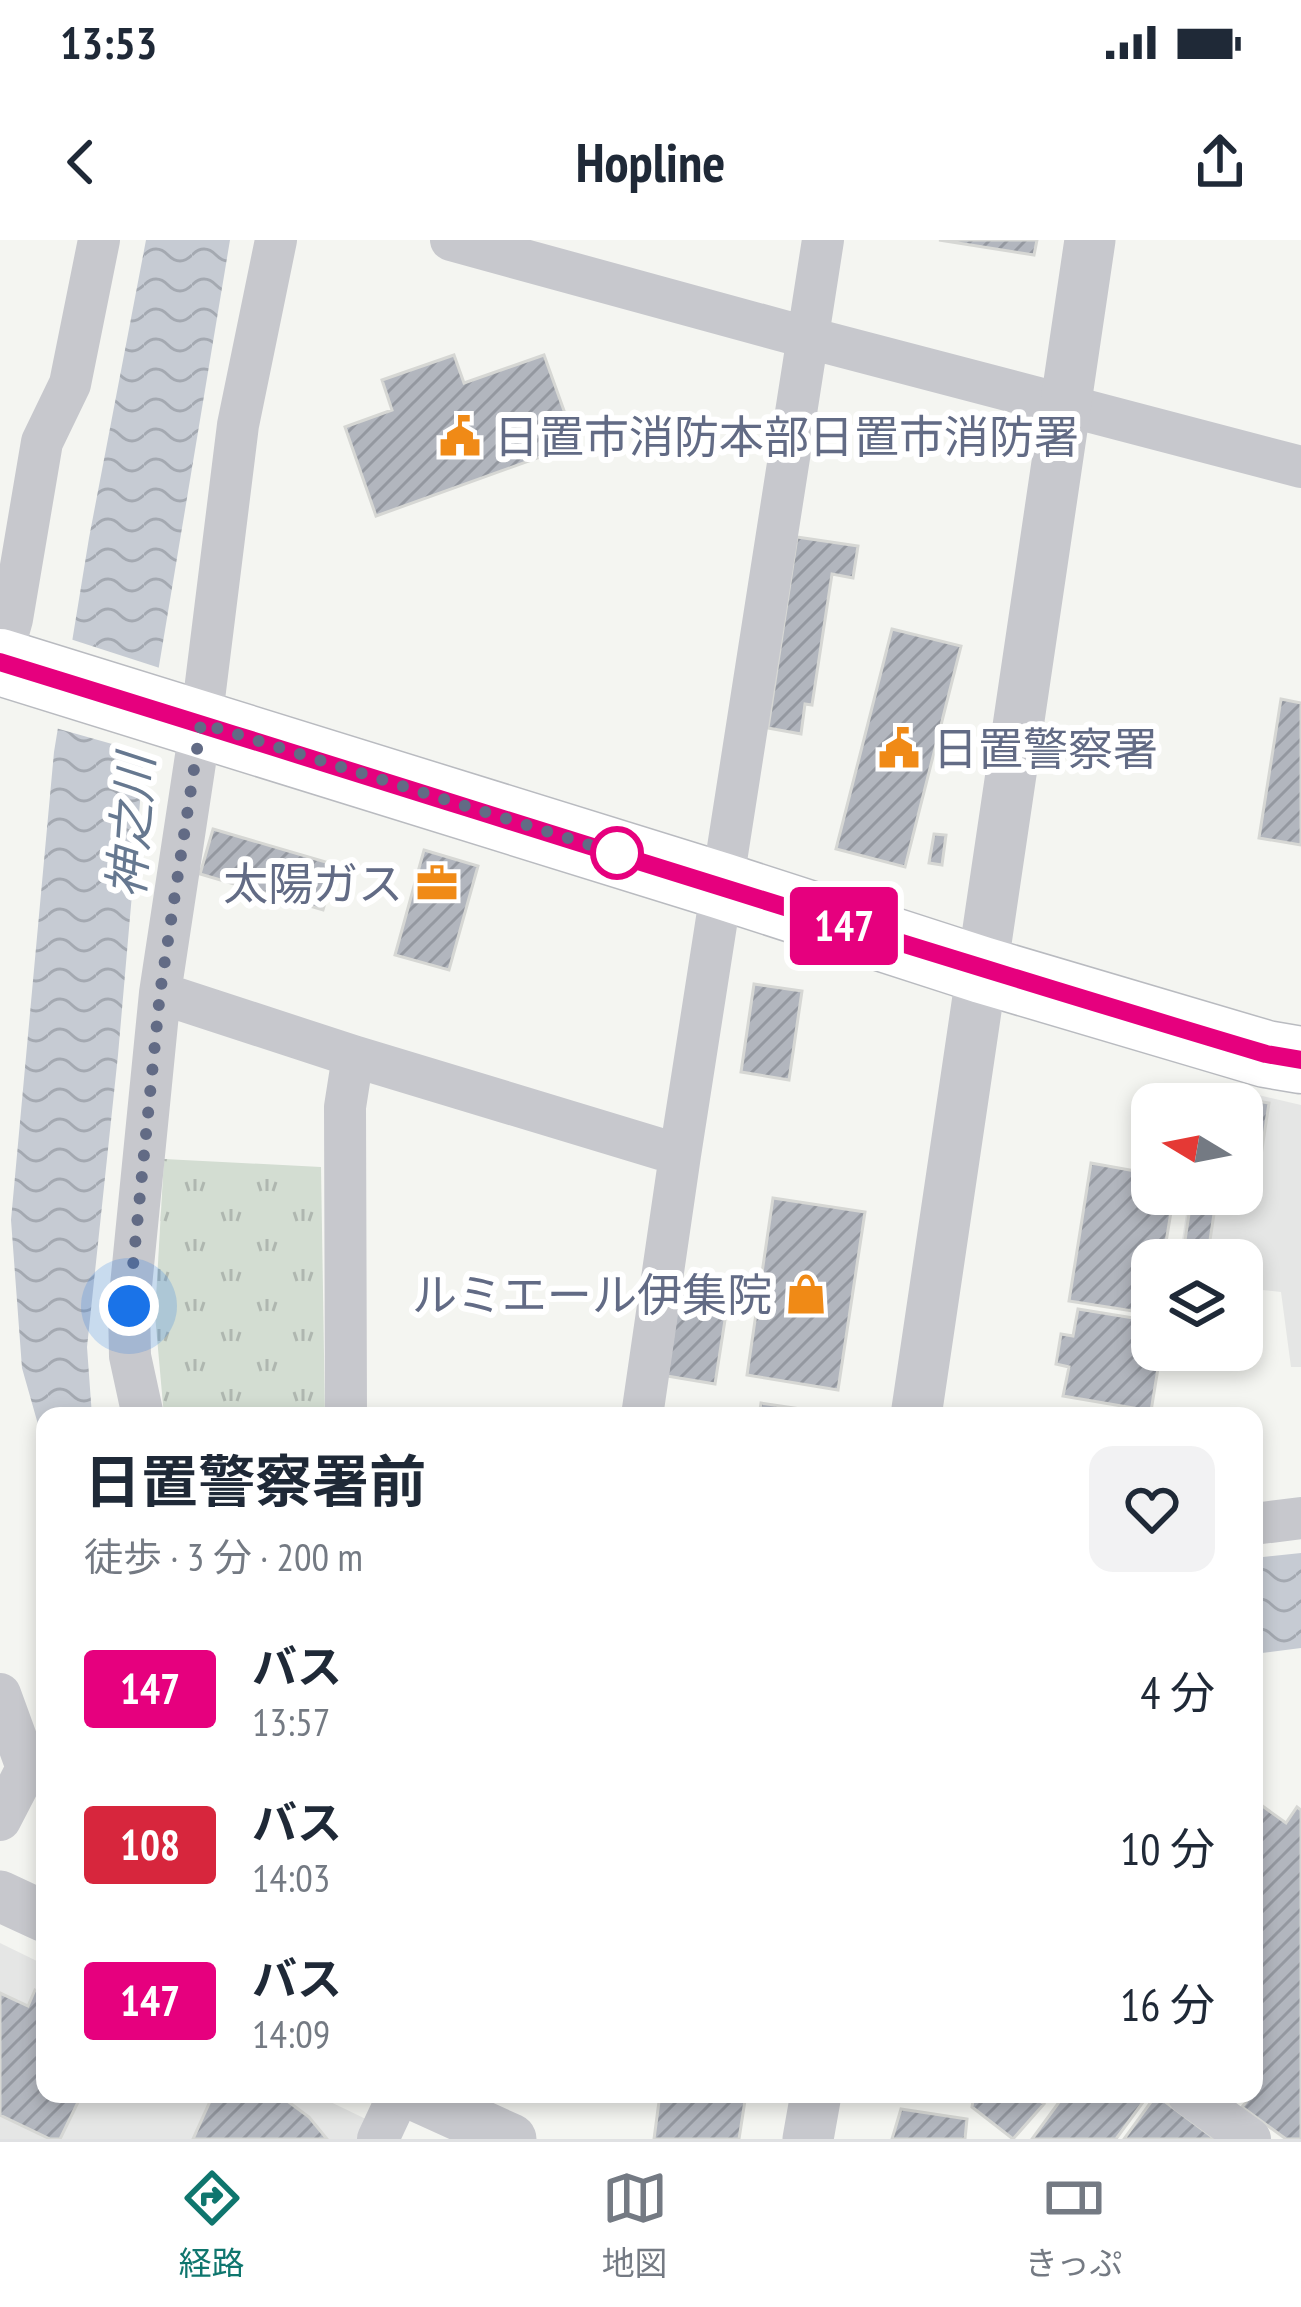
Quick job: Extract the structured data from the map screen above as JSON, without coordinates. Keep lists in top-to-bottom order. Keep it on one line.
{"water":["神之川"],"places":{"public building":["日置市消防本部日置市消防署","日置警察署"],"office":["太陽ガス"],"shop":["ルミエール伊集院"]},"lines":["bus line 147"],"north":"left","page":{"status":"13:53","header":"Hopline","on_map":"147","heading":["日置警察署前","徒歩 · 3 分 · 200 m"],"list":[{"mark":"147","name":"バス","note":"13:57","value":"4 分"},{"mark":"108","name":"バス","note":"14:03","value":"10 分"},{"mark":"147","name":"バス","note":"14:09","value":"16 分"}],"tabs":["経路","地図","きっぷ"]}}
